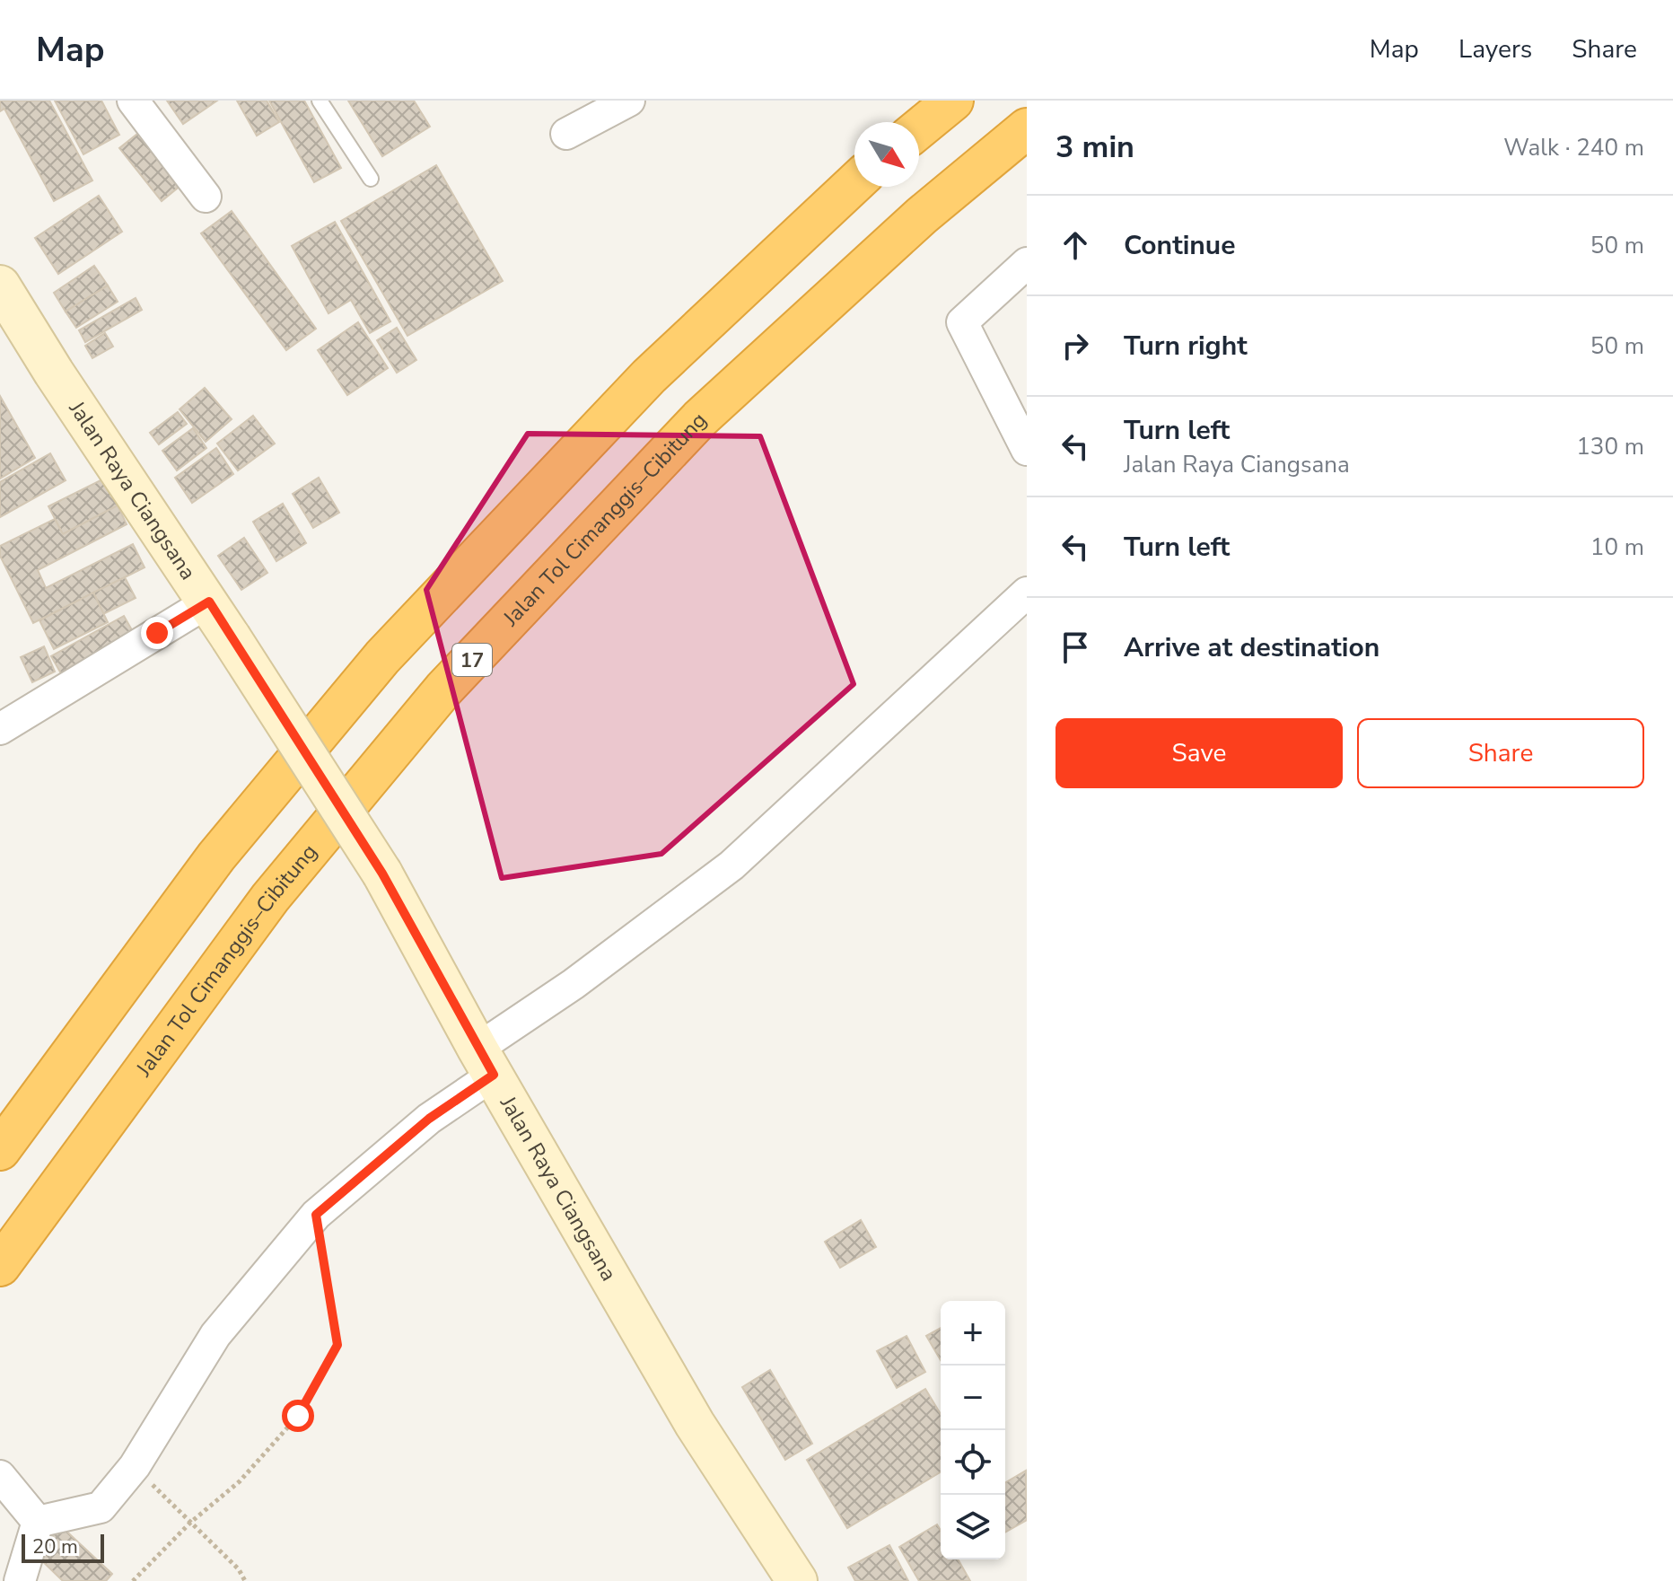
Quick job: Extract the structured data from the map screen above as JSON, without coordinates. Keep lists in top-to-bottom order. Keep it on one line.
{"streets":{"highway":["Jalan Tol Cimanggis–Cibitung","17"],"main road":["Jalan Raya Ciangsana"]},"scale_bar":"20 m","north":"bottom right","page":{"header":"Map","nav":["Map","Layers","Share"],"heading":["3 min","Walk · 240 m"],"list":[["Continue","50 m"],["Turn right","50 m"],["Turn left","Jalan Raya Ciangsana","130 m"],["Turn left","10 m"],"Arrive at destination"],"buttons":["Save","Share"],"map_buttons":["+","−"],"scale":"20 m"}}
